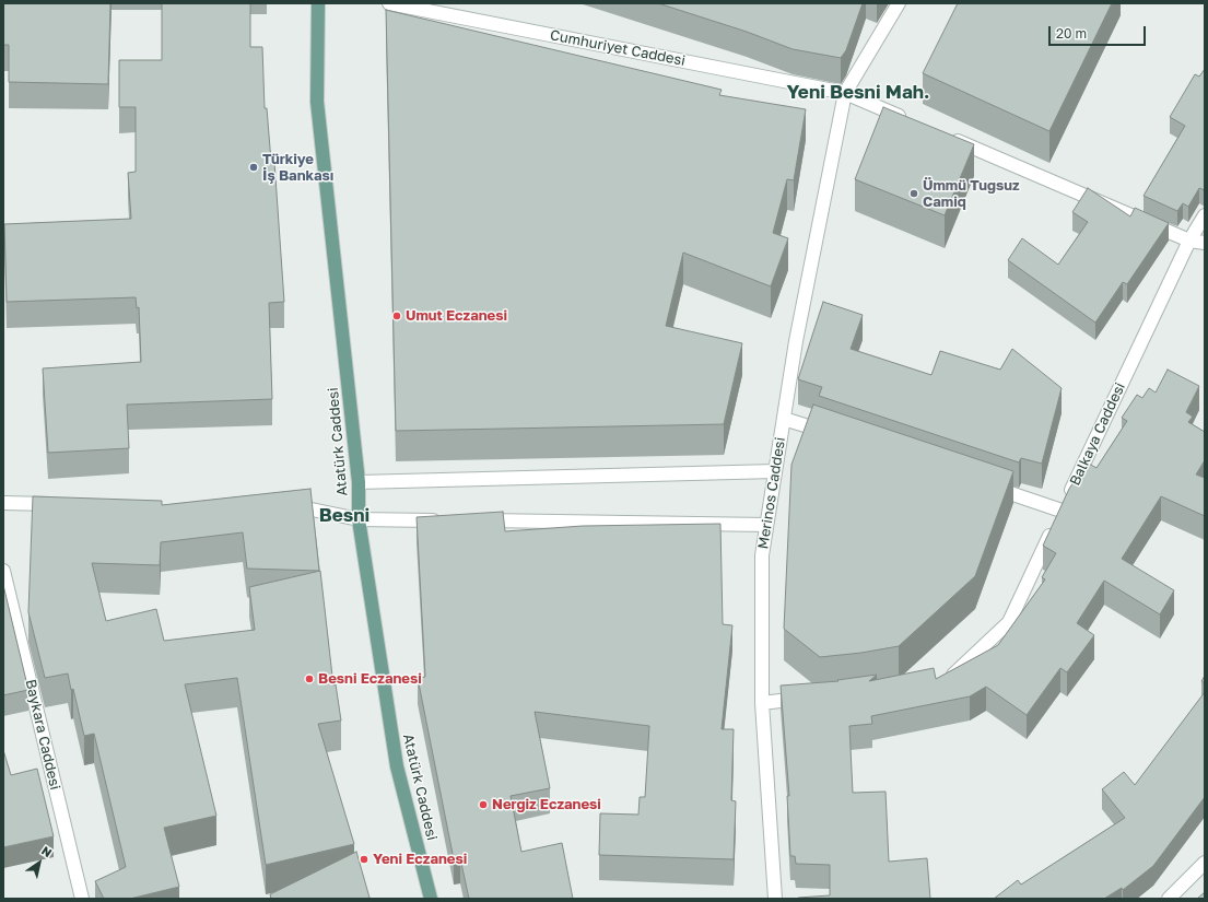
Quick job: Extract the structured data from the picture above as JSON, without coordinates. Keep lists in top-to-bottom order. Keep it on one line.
{"streets":{"main road":["Atatürk Caddesi"],"street":["Cumhuriyet Caddesi","Balkaya Caddesi","Merinos Caddesi","Baykara Caddesi"]},"crossings":[["Cumhuriyet Caddesi","Merinos Caddesi"]],"districts":["Yeni Besni Mah.","Besni"],"places":["Türkiye İş Bankası","Ümmü Tuğsuz Camiq","Umut Eczanesi","Besni Eczanesi","Nergiz Eczanesi","Yeni Eczanesi"],"scale_bar":"20 m","north":"top right"}
